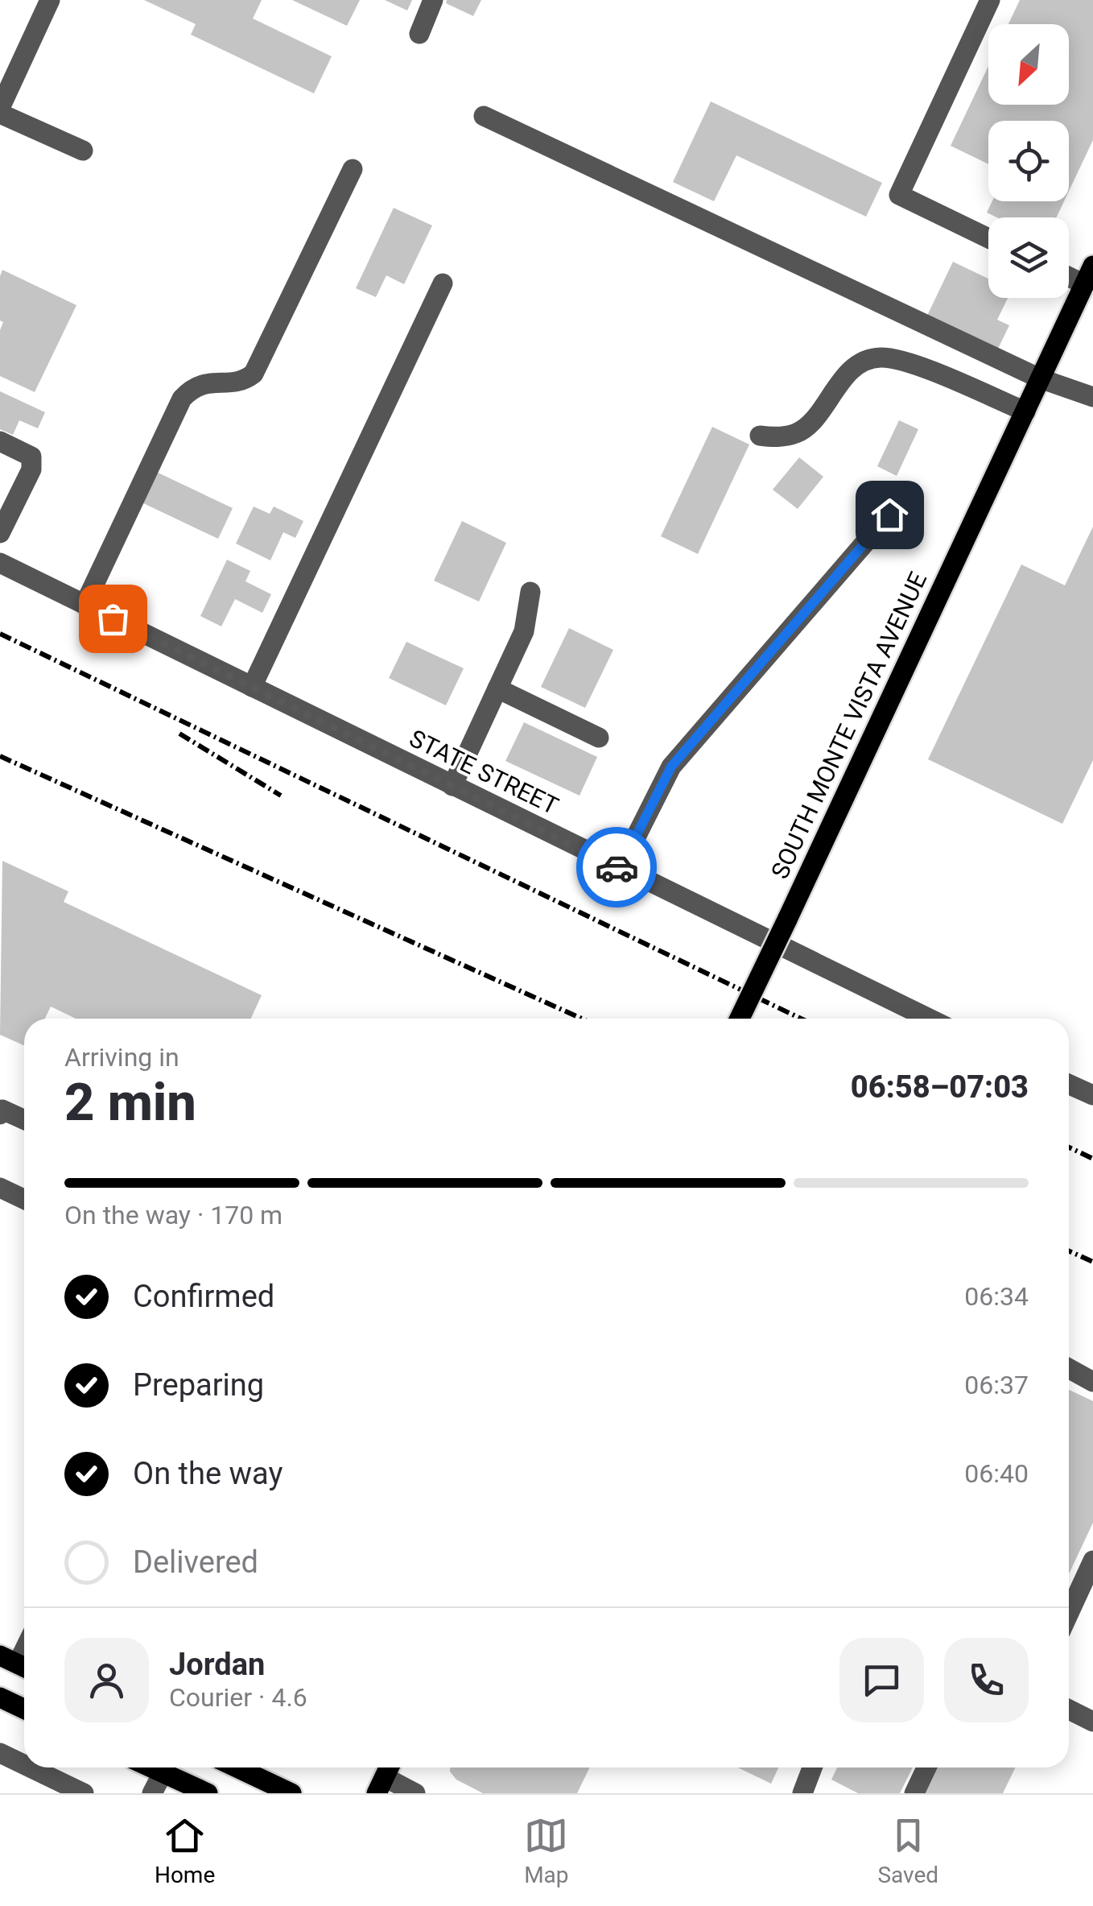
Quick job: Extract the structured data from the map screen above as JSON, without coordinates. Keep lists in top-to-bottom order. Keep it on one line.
{"streets":{"main road":["SOUTH MONTE VISTA AVENUE"],"street":["STATE STREET"]},"north":"bottom left","page":{"heading":["2 min","Arriving in","06:58–07:03"],"panel":["Jordan","Courier · 4.6"],"bar":"On the way · 170 m","list":[["Confirmed","06:34"],["Preparing","06:37"],["On the way","06:40"],"Delivered"],"tabs":["Home","Map","Saved"]}}
